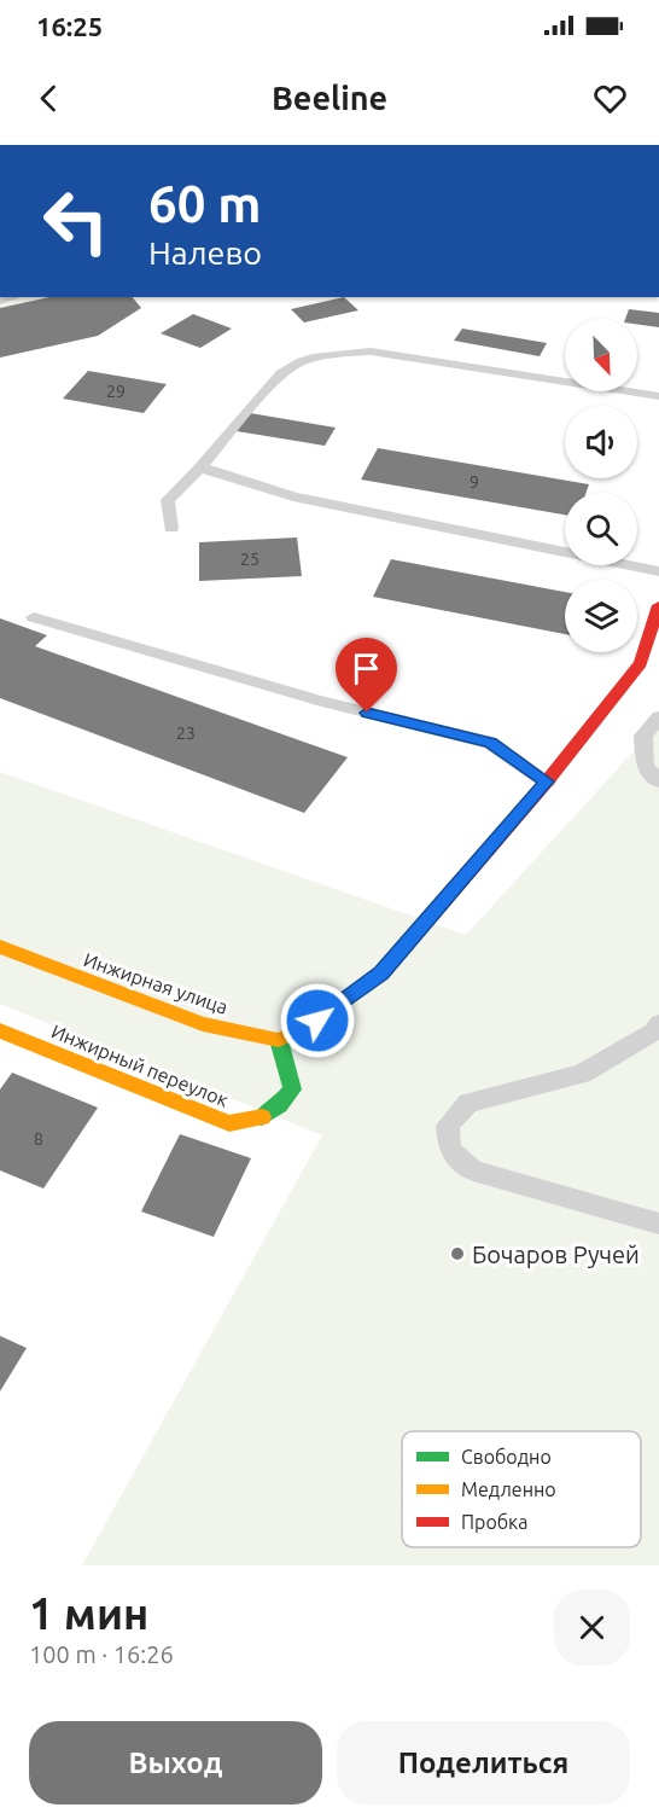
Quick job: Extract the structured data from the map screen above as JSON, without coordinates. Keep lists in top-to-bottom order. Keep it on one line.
{"streets":{"street":["Инжирная улица","Инжирный переулок"]},"crossings":[["Инжирная улица","Инжирный переулок"]],"places":["Бочаров Ручей"],"house_numbers":["29","9","25","23","8"],"legend":["Свободно","Медленно","Пробка"],"north":"bottom right","page":{"status":"16:25","header":"Beeline","turn":["60 m","Налево"],"heading":["1 мин","100 m · 16:26"],"buttons":["Выход","Поделиться"]}}
